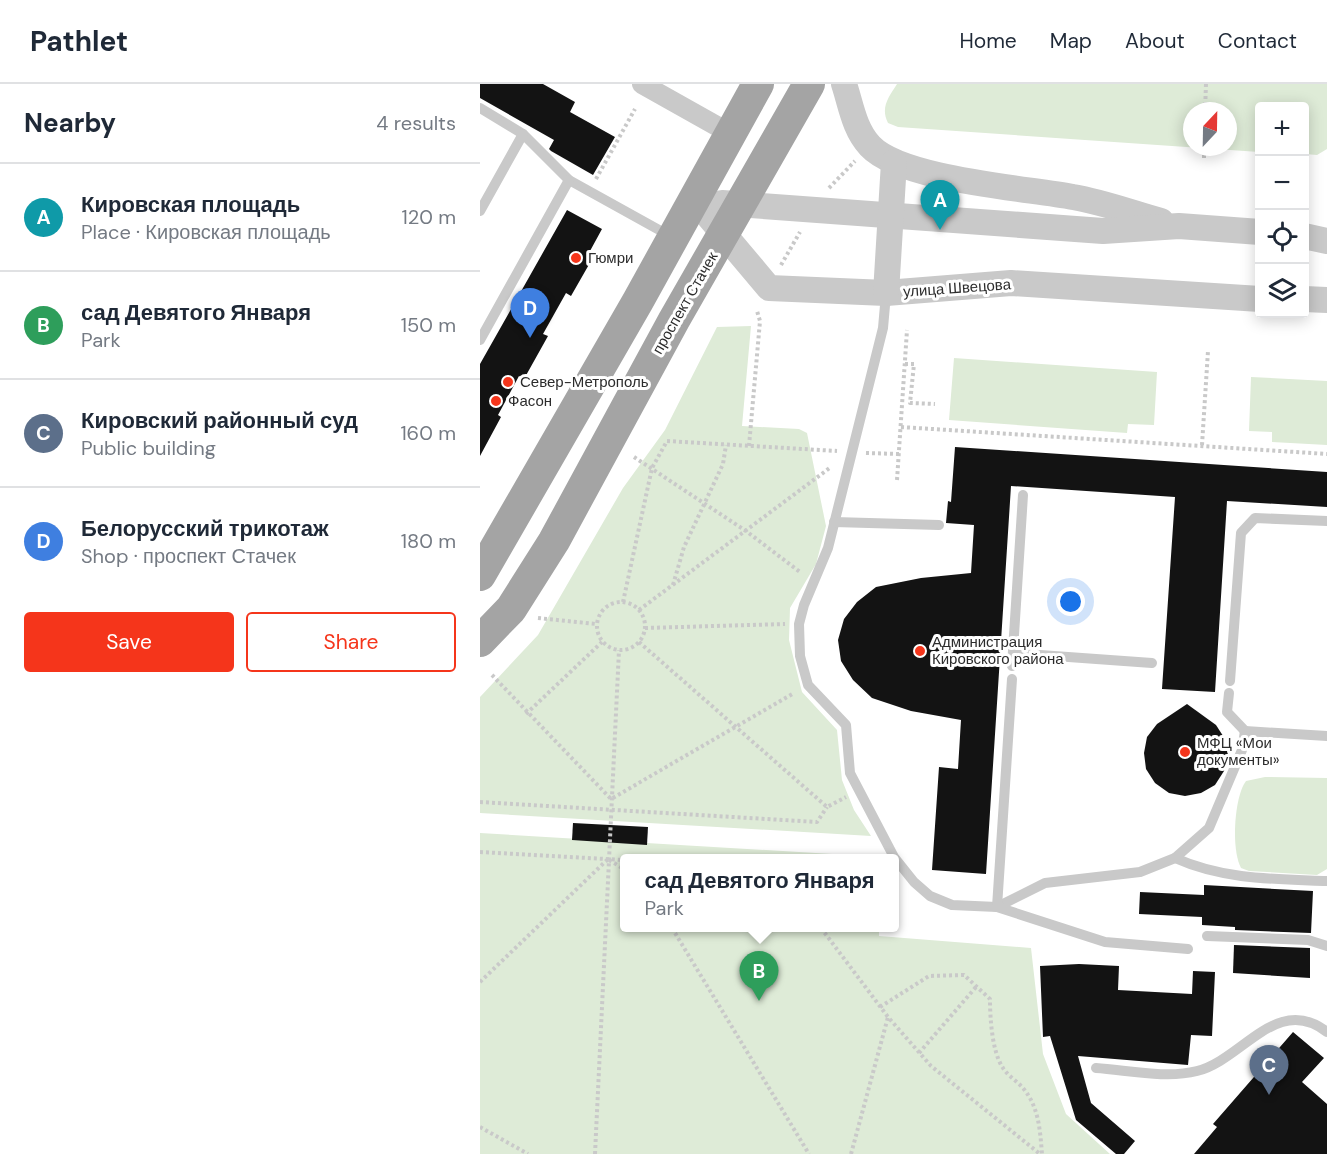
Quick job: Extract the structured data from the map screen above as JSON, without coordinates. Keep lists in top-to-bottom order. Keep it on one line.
{"streets":{"main road":["проспект Стачек"],"street":["улица Швецова"]},"crossings":[["улица Швецова","проспект Стачек"]],"places":["Гюмри","Север-Метрополь","Фасон","Администрация Кировского района","МФЦ «Мои документы»"],"north":"top","page":{"header":"Pathlet","nav":["Home","Map","About","Contact"],"heading":["Nearby","4 results"],"map_buttons":["+","−"],"list":[{"mark":"A","name":"Кировская площадь","note":"Place · Кировская площадь","value":"120 m"},{"mark":"B","name":"сад Девятого Января","note":"Park","value":"150 m"},{"mark":"C","name":"Кировский районный суд","note":"Public building","value":"160 m"},{"mark":"D","name":"Белорусский трикотаж","note":"Shop · проспект Стачек","value":"180 m"}],"pins":["A","D","B","C"],"buttons":["Save","Share"],"popup":["сад Девятого Января","Park"]}}
